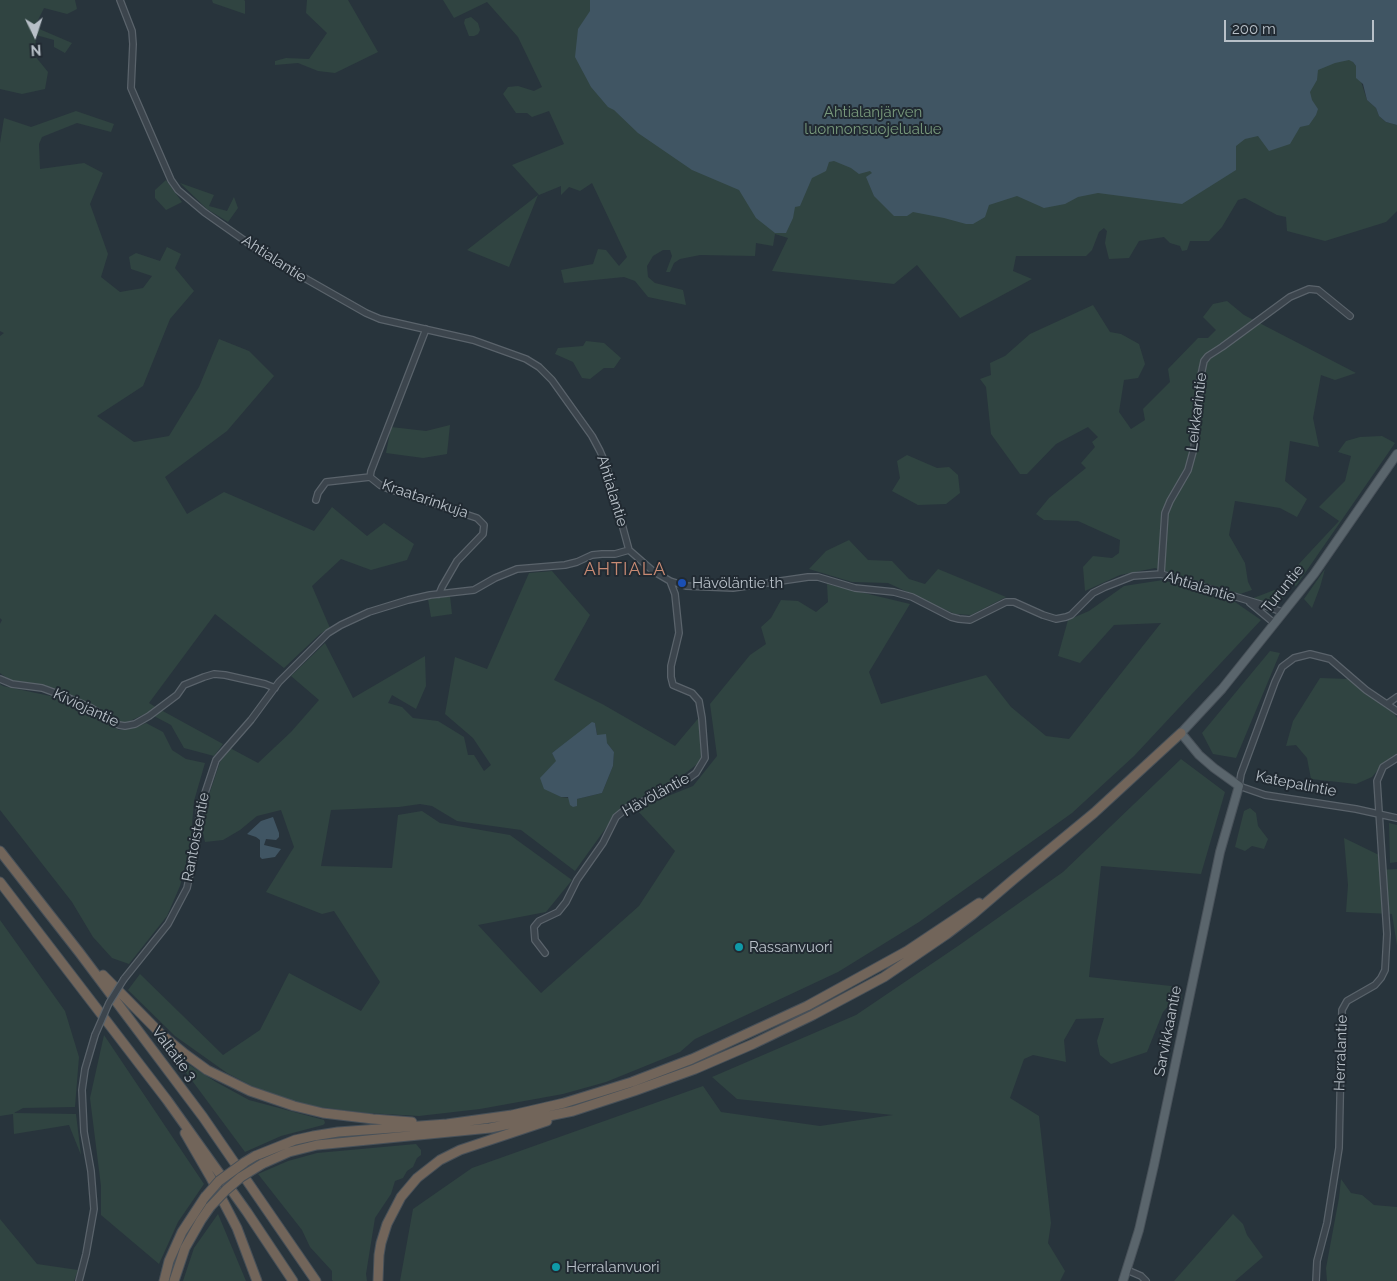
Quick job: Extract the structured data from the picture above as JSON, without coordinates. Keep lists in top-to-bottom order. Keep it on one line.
{"streets":{"highway":["Valtatie 3"],"main road":["Turuntie","Katepalintie","Sarvikkaantie"],"street":["Ahtialantie","Leikkarintie","Kraatarinkuja","Kiviojantie","Hävöläntie","Rantoistentie","Herralantie"]},"crossings":[["Ahtialantie","Leikkarintie"],["Ahtialantie","Kraatarinkuja"],["Ahtialantie","Turuntie"],["Ahtialantie","Hävöläntie"],["Ahtialantie","Rantoistentie"],["Kraatarinkuja","Rantoistentie"],["Turuntie","Katepalintie"],["Kiviojantie","Rantoistentie"],["Katepalintie","Sarvikkaantie"],["Katepalintie","Herralantie"]],"districts":["AHTIALA"],"parks":["Ahtialanjärven luonnonsuojelualue"],"places":["Hävöläntie th","Rassanvuori","Herralanvuori"],"scale_bar":"200 m","north":"bottom"}
